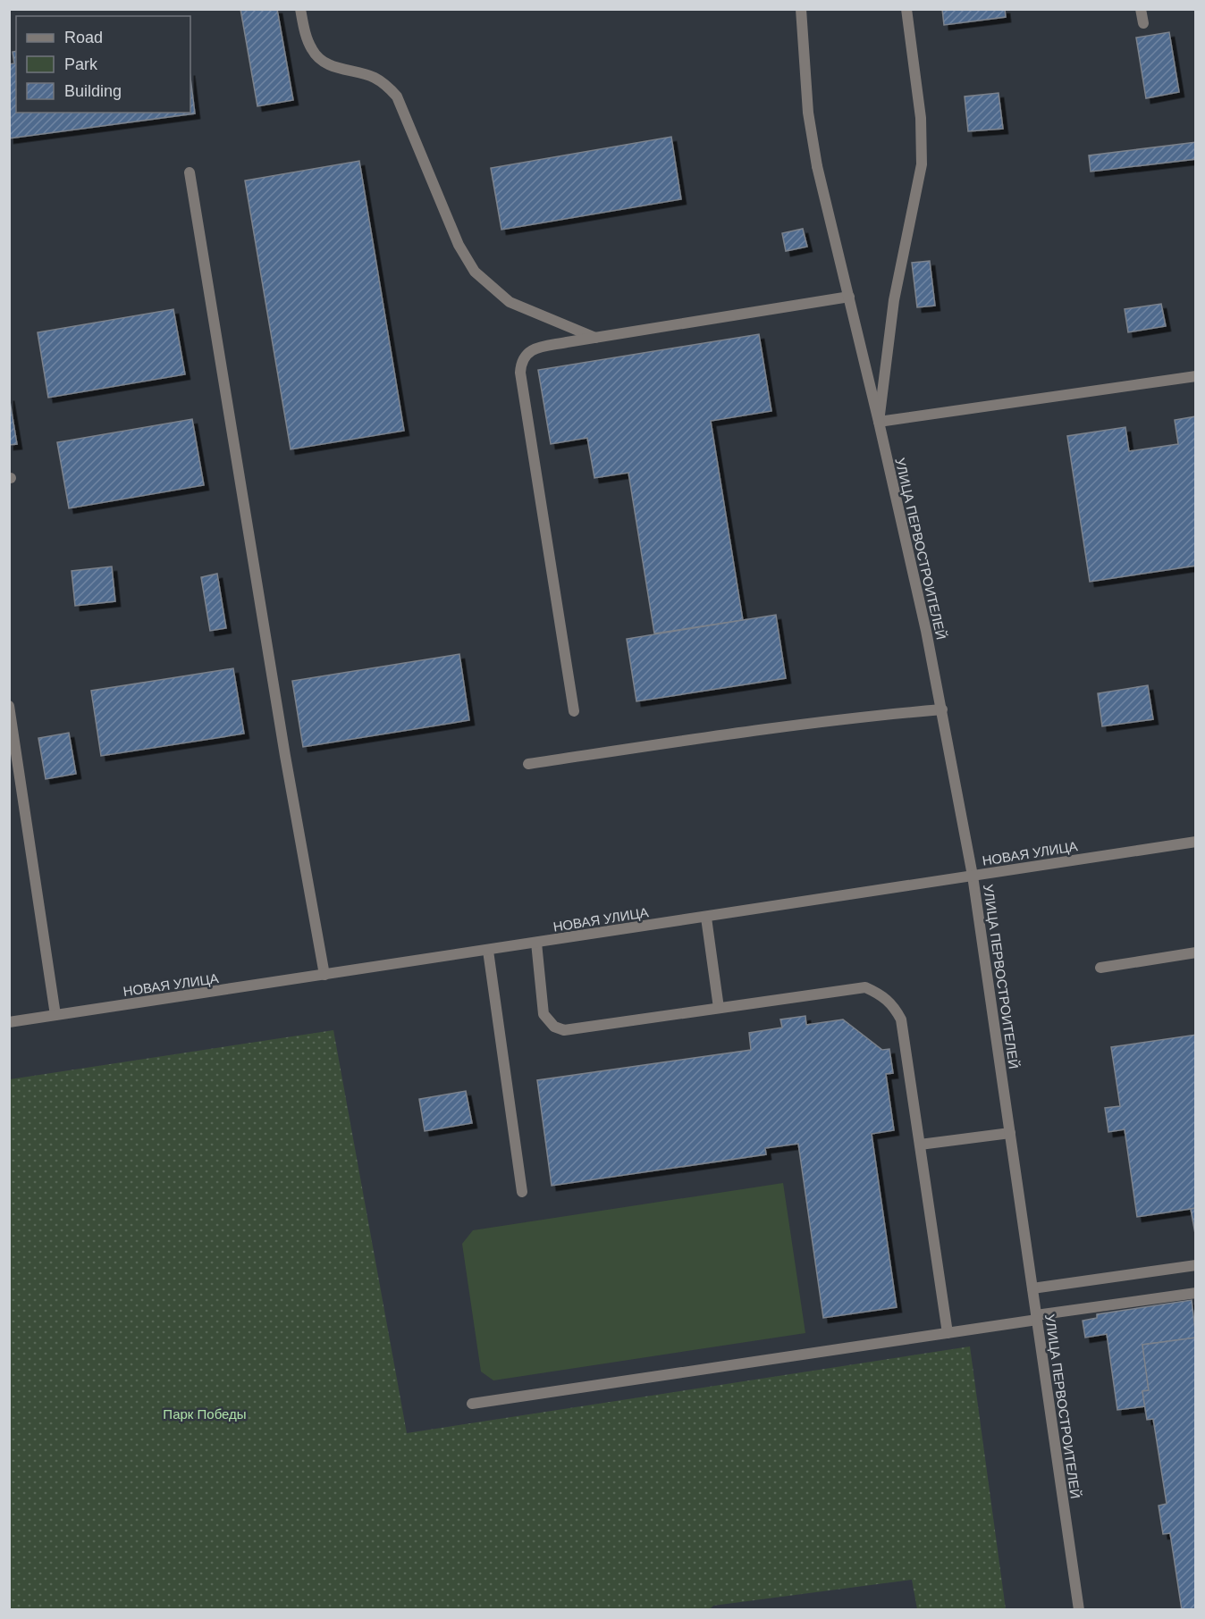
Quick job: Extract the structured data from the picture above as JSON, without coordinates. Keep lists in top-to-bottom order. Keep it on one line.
{"streets":{"street":["УЛИЦА ПЕРВОСТРОИТЕЛЕЙ","НОВАЯ УЛИЦА"]},"crossings":[["УЛИЦА ПЕРВОСТРОИТЕЛЕЙ","НОВАЯ УЛИЦА"]],"parks":["Парк Победы"],"legend":["Road","Park","Building"]}
